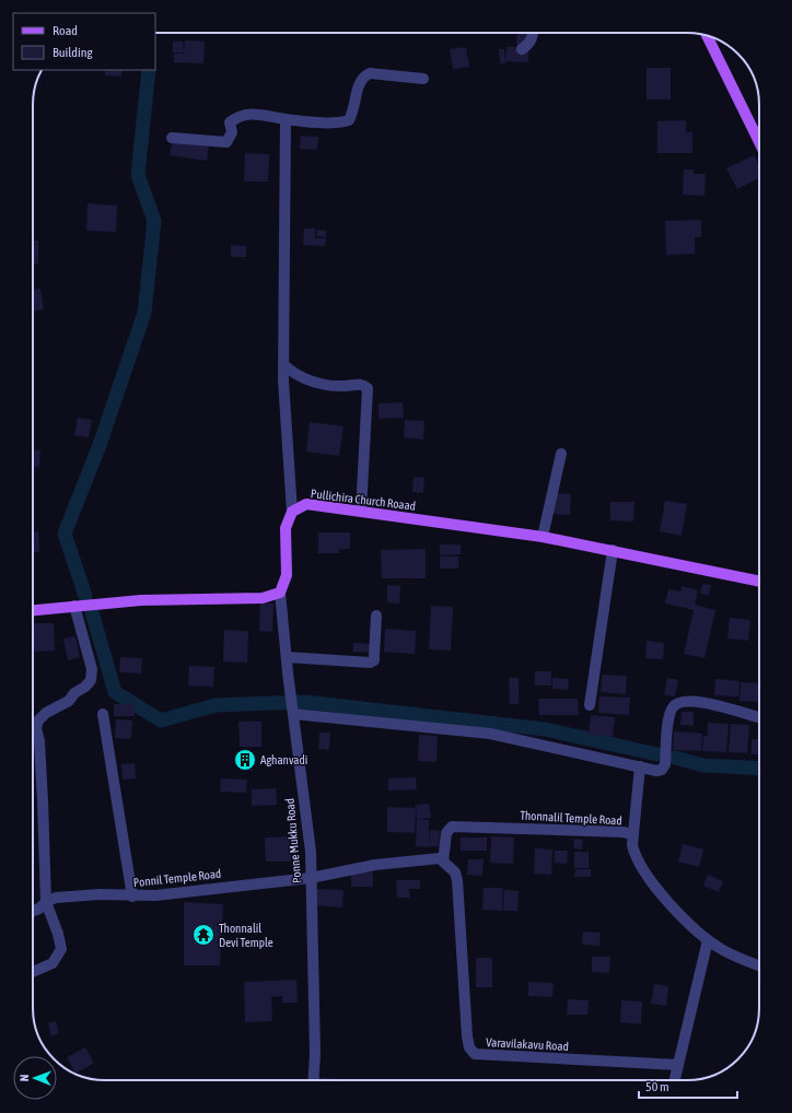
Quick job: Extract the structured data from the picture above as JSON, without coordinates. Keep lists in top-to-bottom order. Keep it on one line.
{"streets":{"main road":["Pullichira Church Roaad"],"street":["Thonnalil Temple Road","Ponne Mukku Road","Ponnil Temple Road","Varavilakavu Road"]},"crossings":[["Thonnalil Temple Road","Varavilakavu Road"],["Ponne Mukku Road","Ponnil Temple Road"]],"places":{"building":["Aghanvadi"],"temple":["Thonnalil Devi Temple"]},"legend":["Road","Building"],"scale_bar":"50 m","north":"left"}
